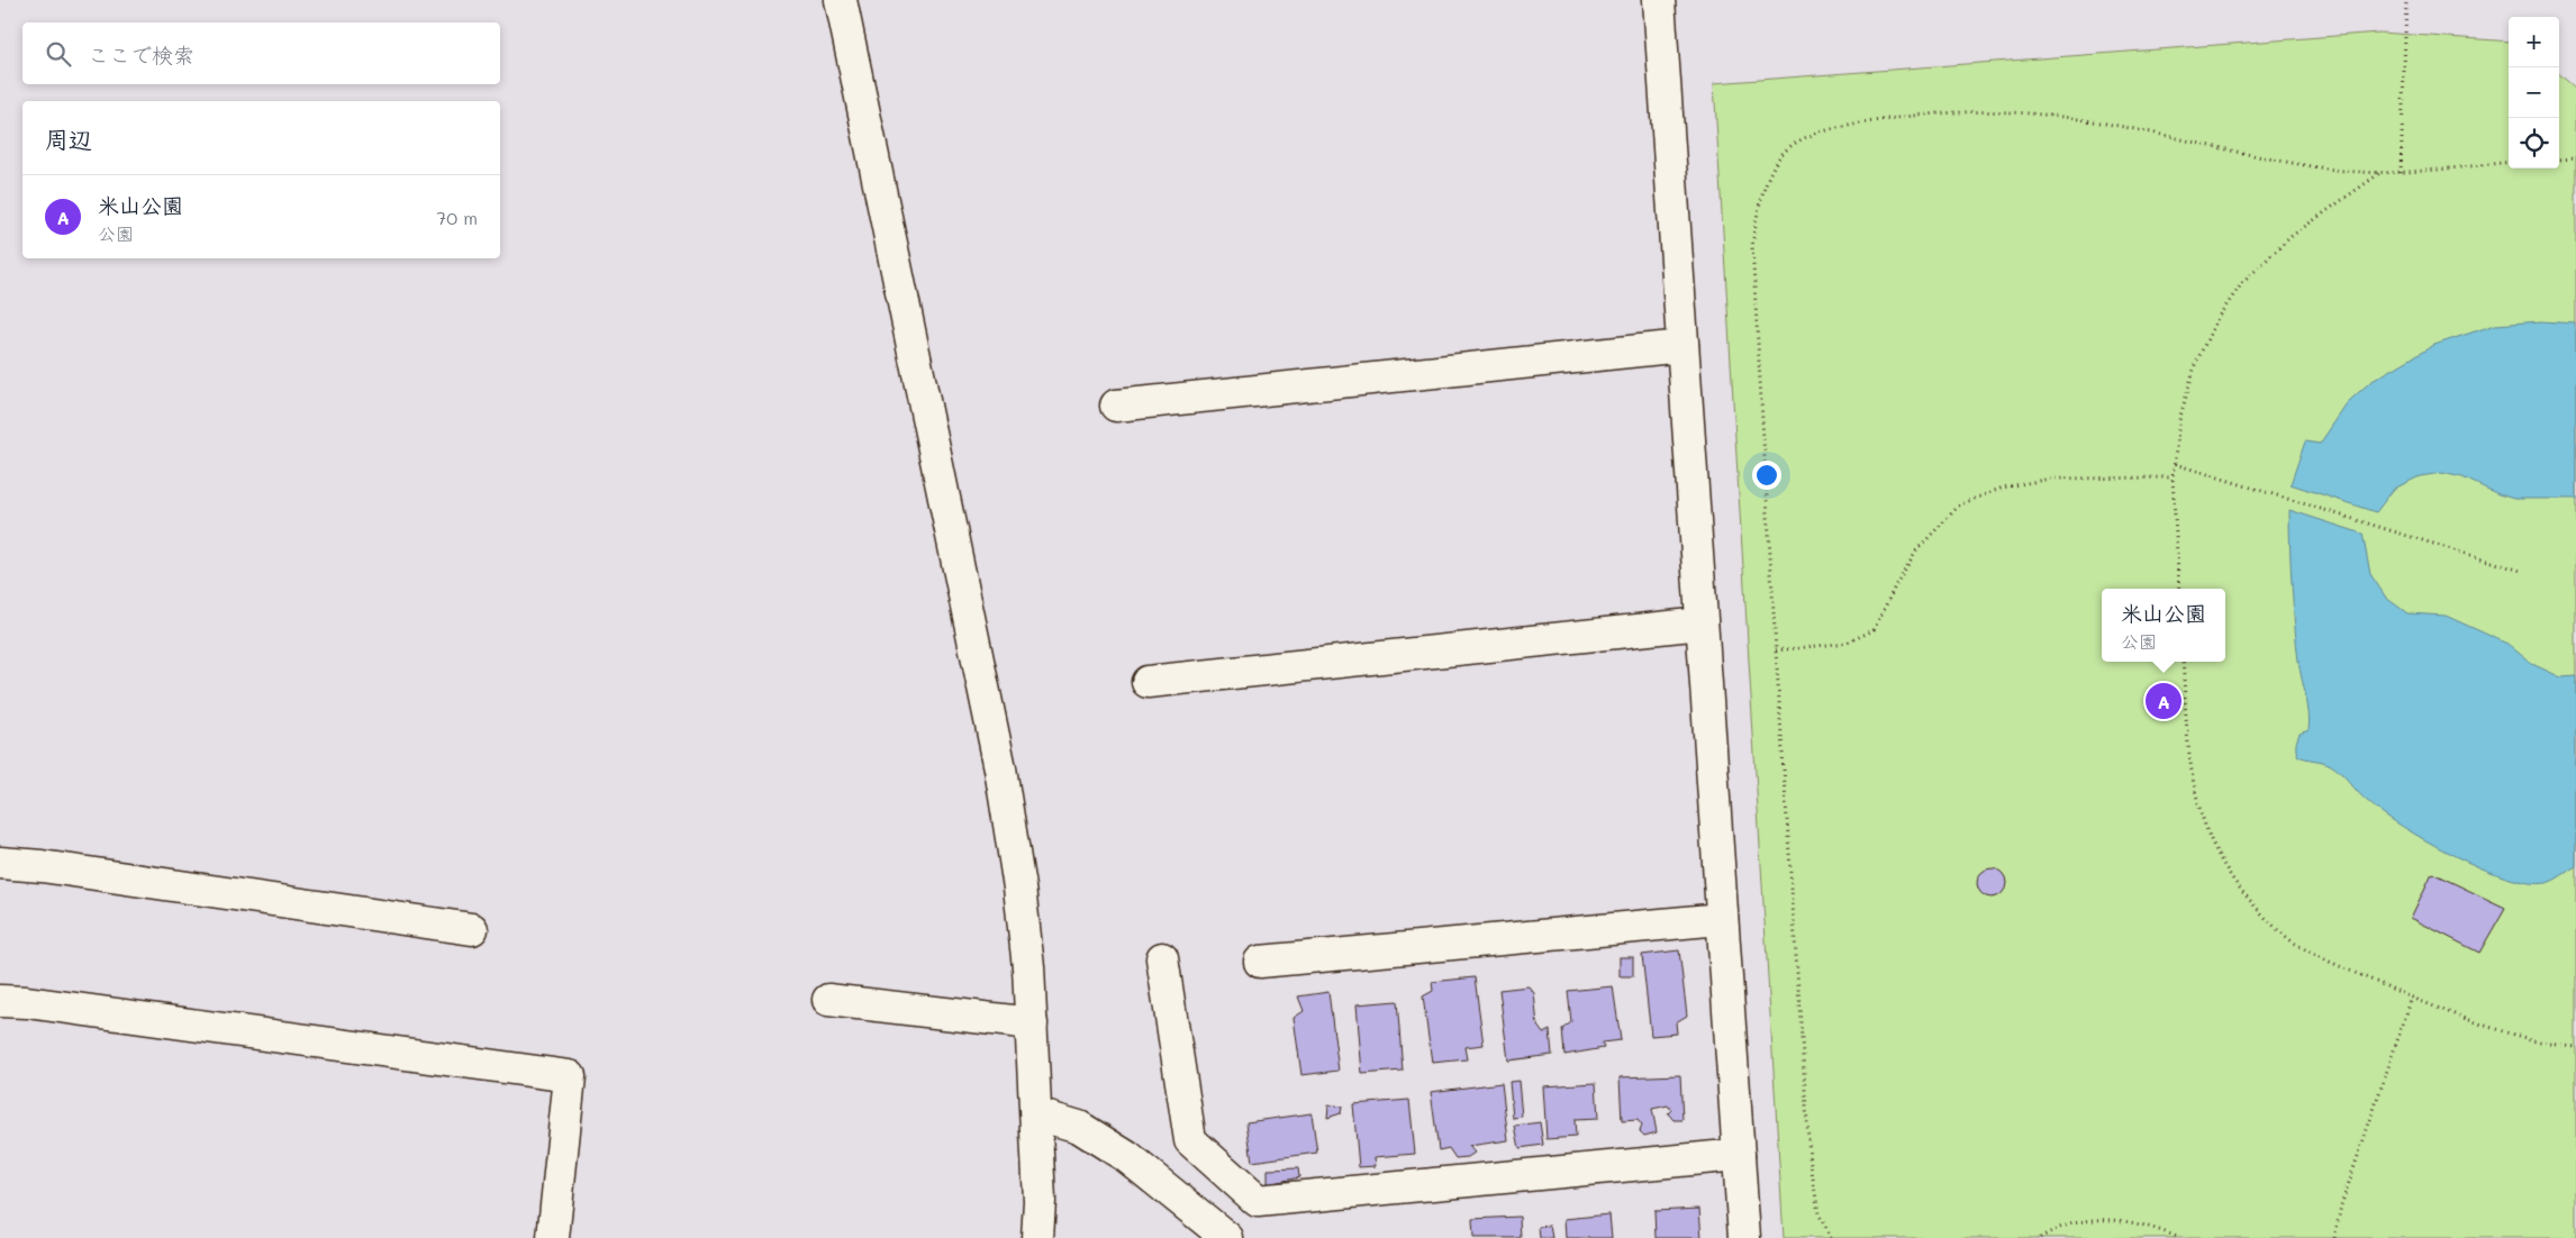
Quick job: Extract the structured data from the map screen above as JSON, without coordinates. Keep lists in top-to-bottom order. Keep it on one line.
{"page":{"map_buttons":["+","−"],"search":"ここで検索","heading":"周辺","list":[{"mark":"A","name":"米山公園","note":"公園","value":"70 m"}],"popup":["米山公園","公園"],"pins":"A"}}
